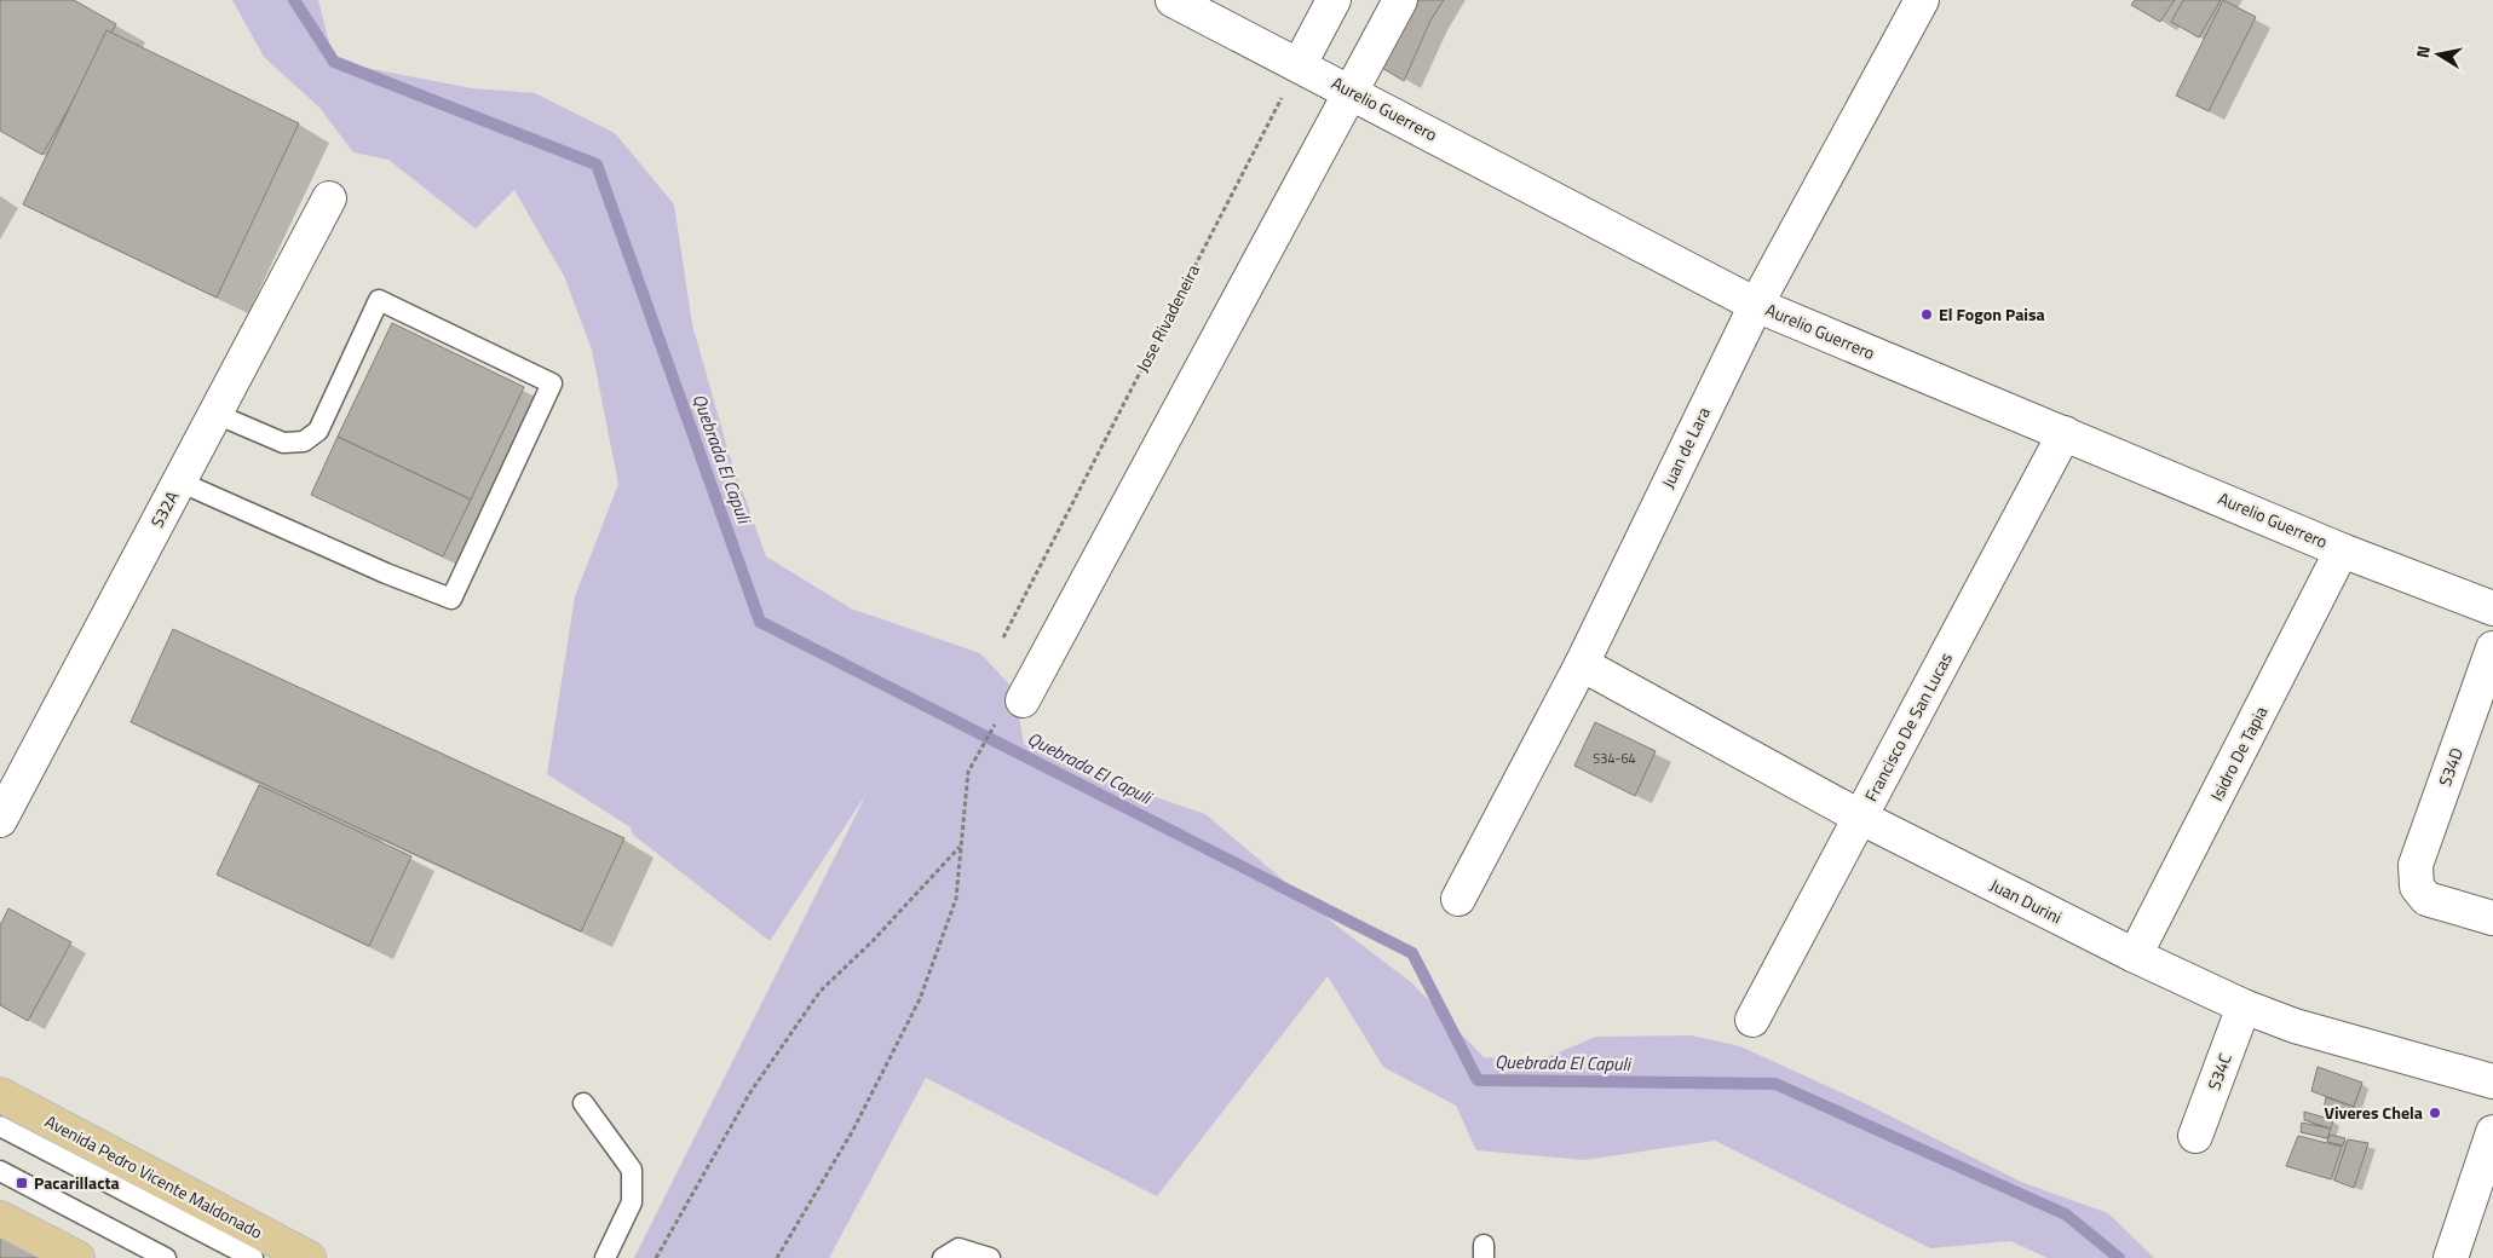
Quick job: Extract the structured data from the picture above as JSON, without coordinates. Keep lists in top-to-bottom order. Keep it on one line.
{"streets":{"main road":["Avenida Pedro Vicente Maldonado"],"street":["Aurelio Guerrero","Juan de Lara","S32A","Francisco De San Lucas","Isidro De Tapia","S34D","Juan Durini","S34C"],"path":["Jose Rivadeneira"]},"crossings":[["Aurelio Guerrero","Jose Rivadeneira"],["Aurelio Guerrero","Juan de Lara"],["Aurelio Guerrero","Francisco De San Lucas"],["Aurelio Guerrero","Isidro De Tapia"],["Juan de Lara","Juan Durini"],["Francisco De San Lucas","Juan Durini"],["Isidro De Tapia","Juan Durini"],["Juan Durini","S34C"]],"water":["Quebrada El Capuli"],"places":{"other":["El Fogon Paisa","Viveres Chela"],"transit":["Pacarillacta"]},"house_numbers":["S34-64"],"north":"left"}
